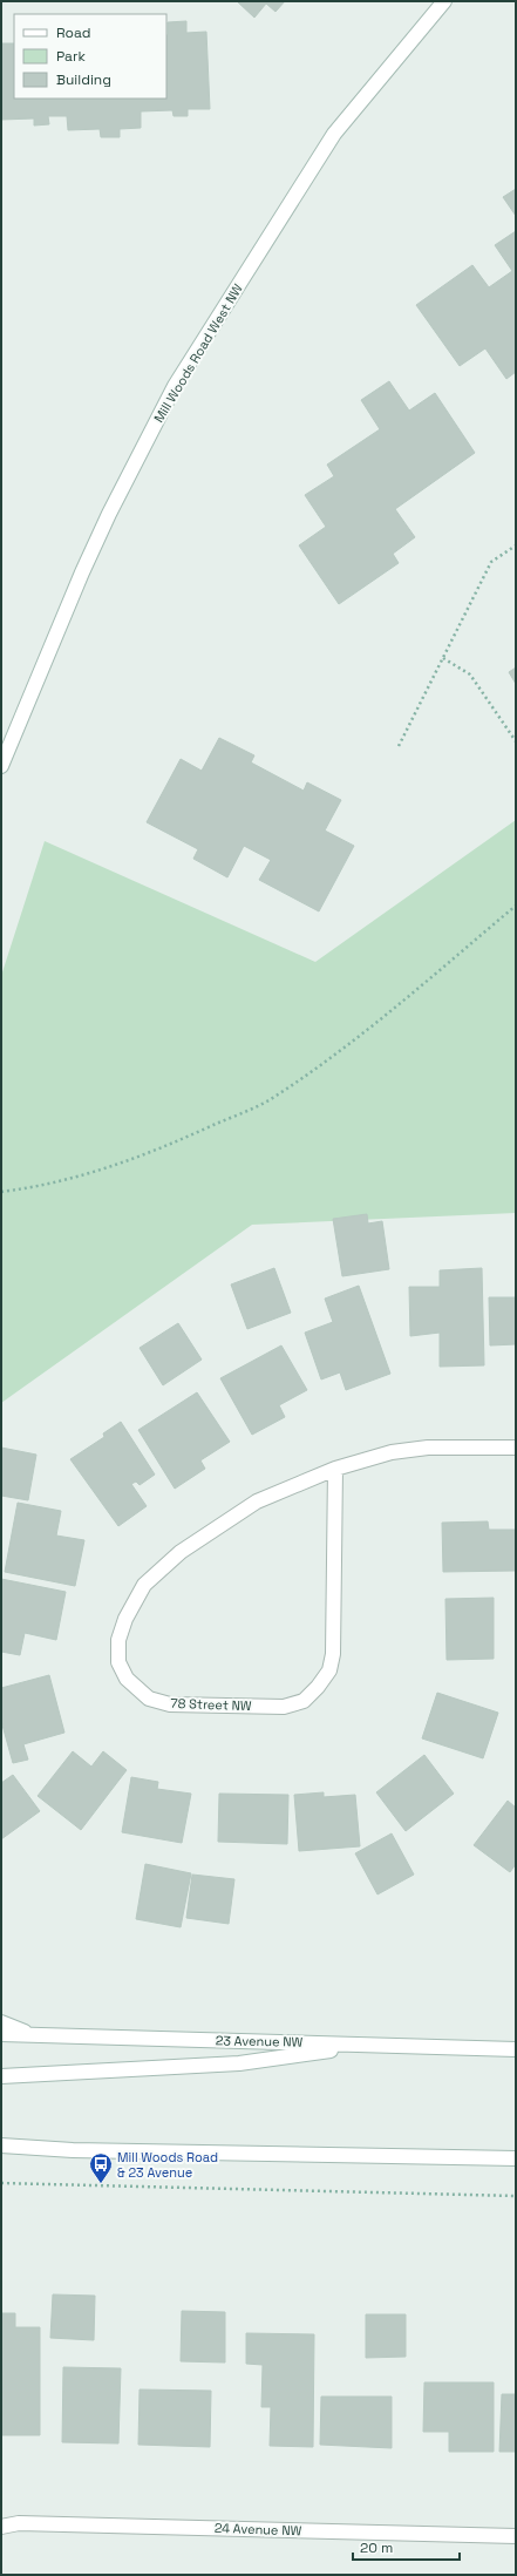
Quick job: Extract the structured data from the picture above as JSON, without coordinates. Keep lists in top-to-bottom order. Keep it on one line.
{"streets":{"street":["Mill Woods Road West NW","78 Street NW","23 Avenue NW","24 Avenue NW"]},"places":{"bus stop":["Mill Woods Road & 23 Avenue"]},"legend":["Road","Park","Building"],"scale_bar":"20 m"}
